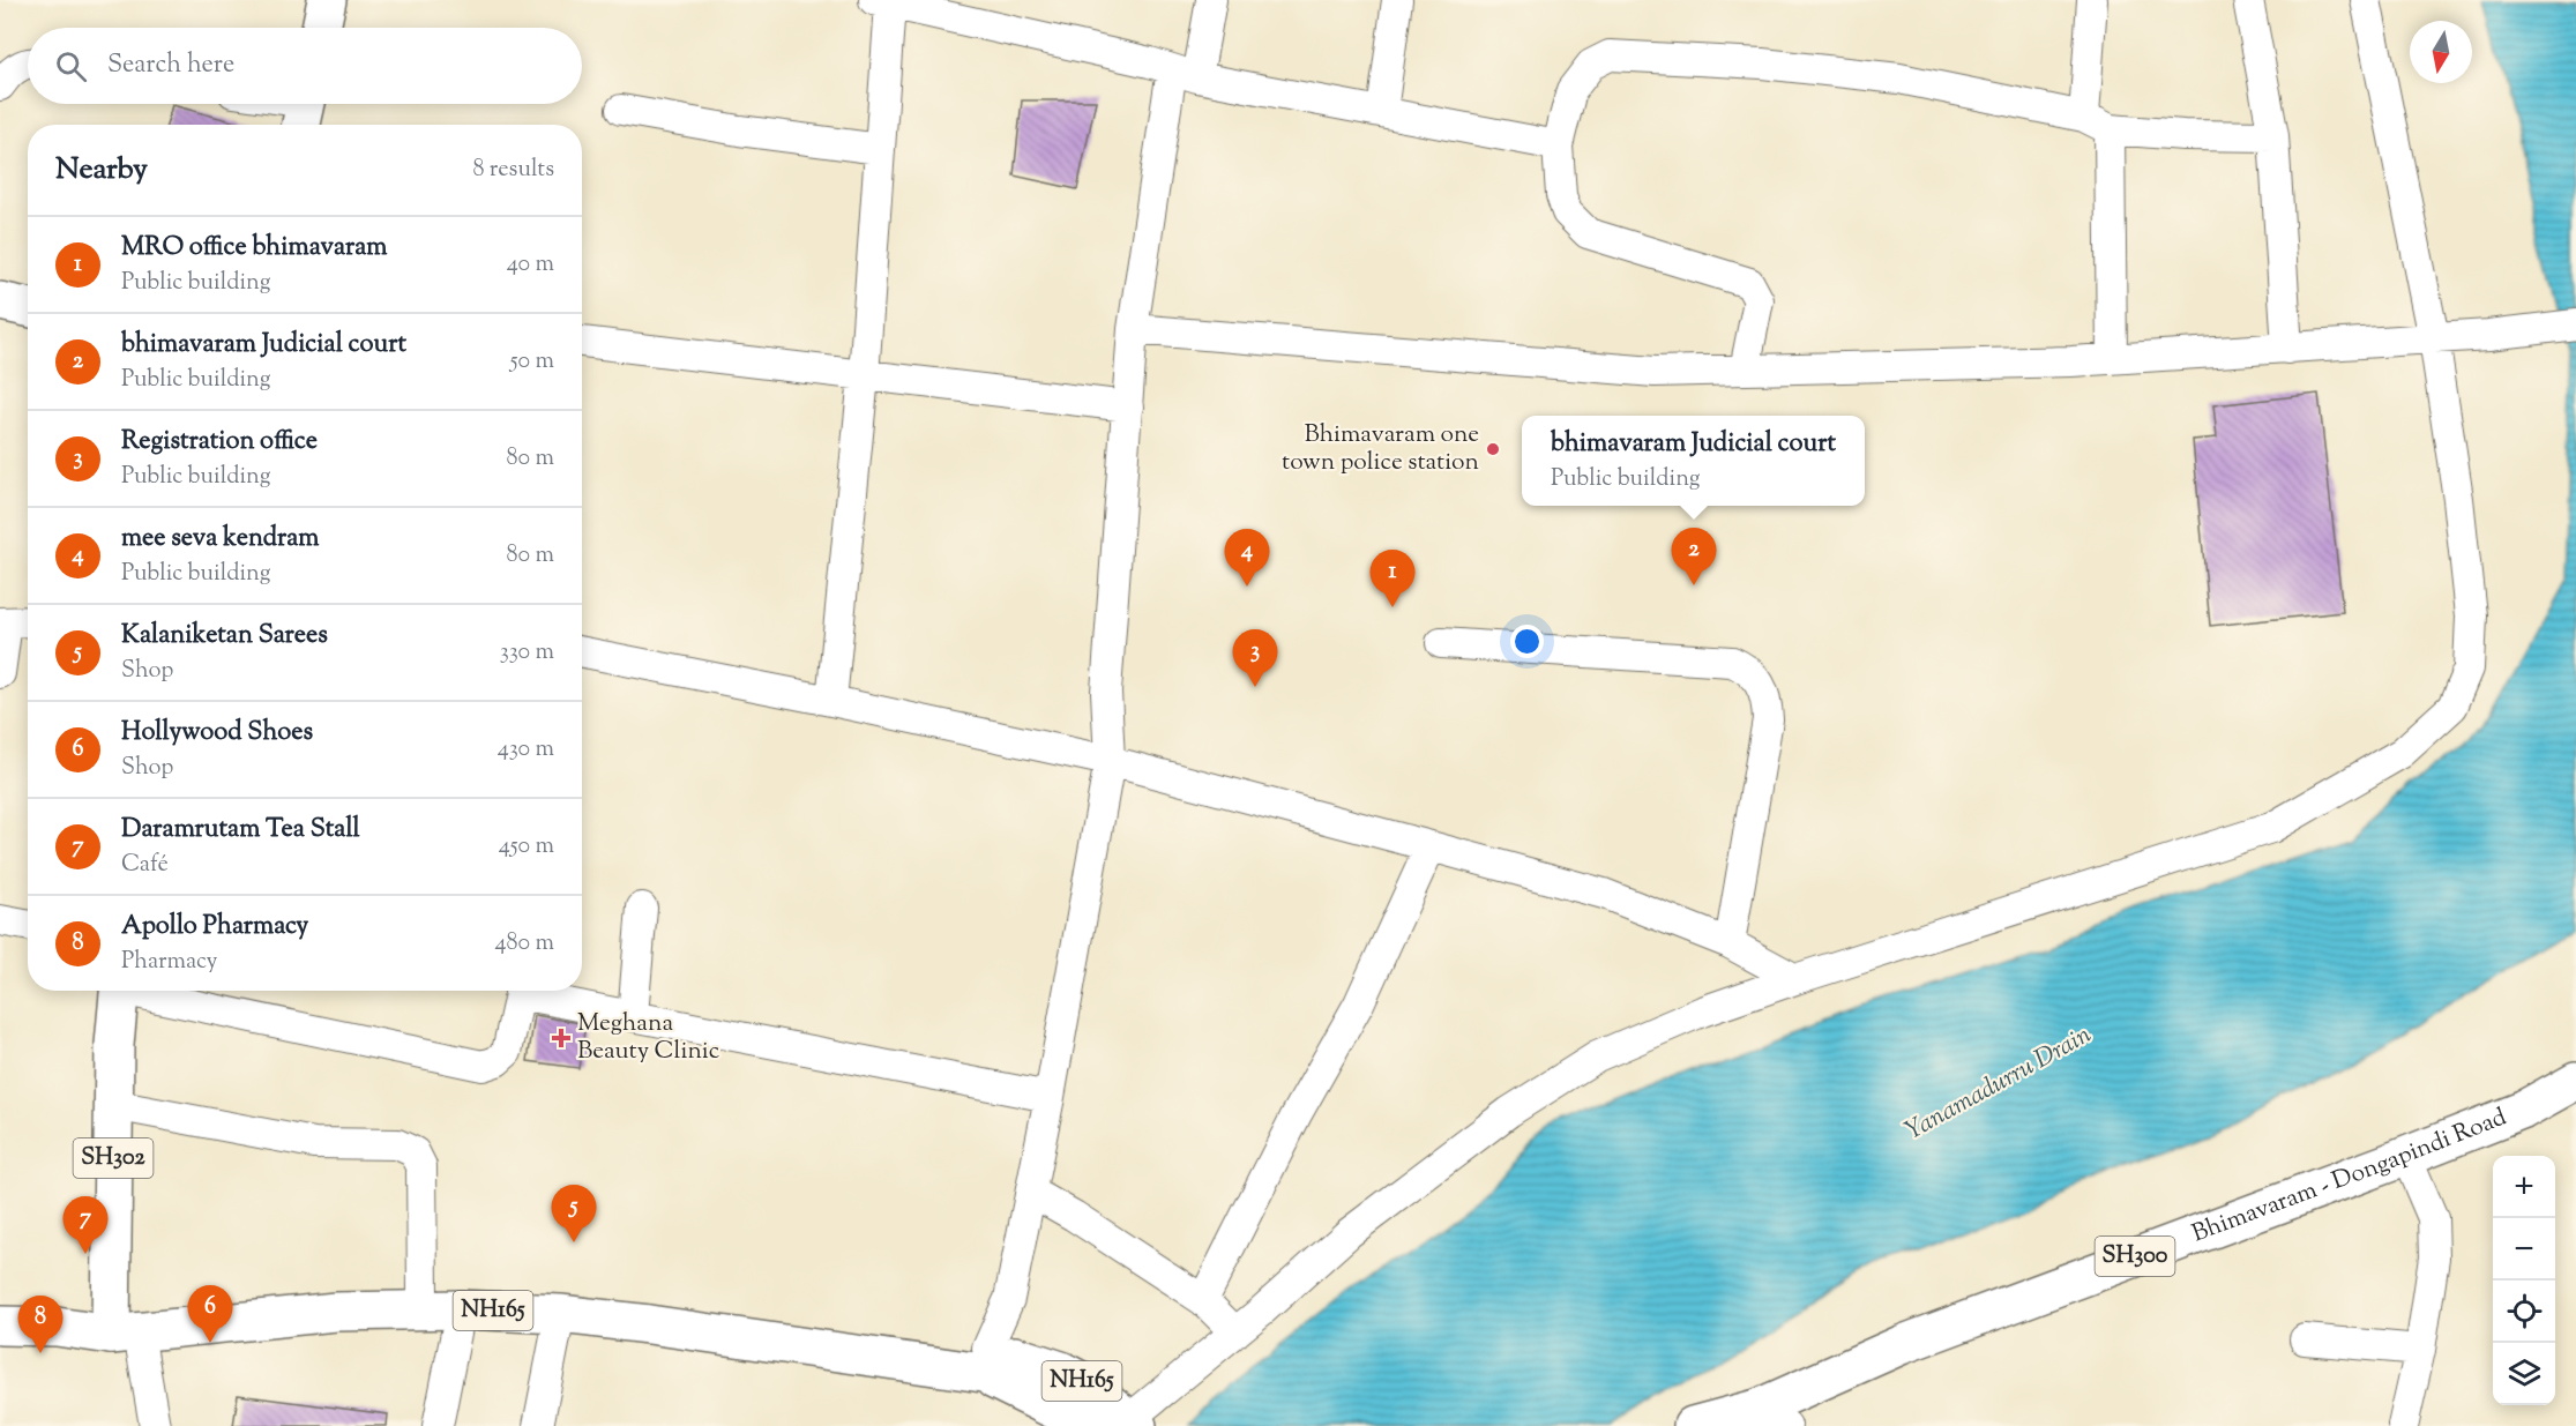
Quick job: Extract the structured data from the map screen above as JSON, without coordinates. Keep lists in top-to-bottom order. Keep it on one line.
{"streets":{"main road":["SH302","Bhimavaram - Dongapindi Road","SH300","NH165"]},"crossings":[["SH302","NH165"]],"water":["Yanamadurru Drain"],"places":{"other":["Bhimavaram one town police station"],"health":["Meghana Beauty Clinic"]},"north":"bottom","page":{"search":"Search here","heading":["Nearby","8 results"],"list":[{"mark":"1","name":"MRO office bhimavaram","note":"Public building","value":"40 m"},{"mark":"2","name":"bhimavaram Judicial court","note":"Public building","value":"50 m"},{"mark":"3","name":"Registration office","note":"Public building","value":"80 m"},{"mark":"4","name":"mee seva kendram","note":"Public building","value":"80 m"},{"mark":"5","name":"Kalaniketan Sarees","note":"Shop","value":"330 m"},{"mark":"6","name":"Hollywood Shoes","note":"Shop","value":"430 m"},{"mark":"7","name":"Daramrutam Tea Stall","note":"Café","value":"450 m"},{"mark":"8","name":"Apollo Pharmacy","note":"Pharmacy","value":"480 m"}],"popup":["bhimavaram Judicial court","Public building"],"pins":["2","4","1","3","5","7","6","8"],"map_buttons":["+","−"]}}
